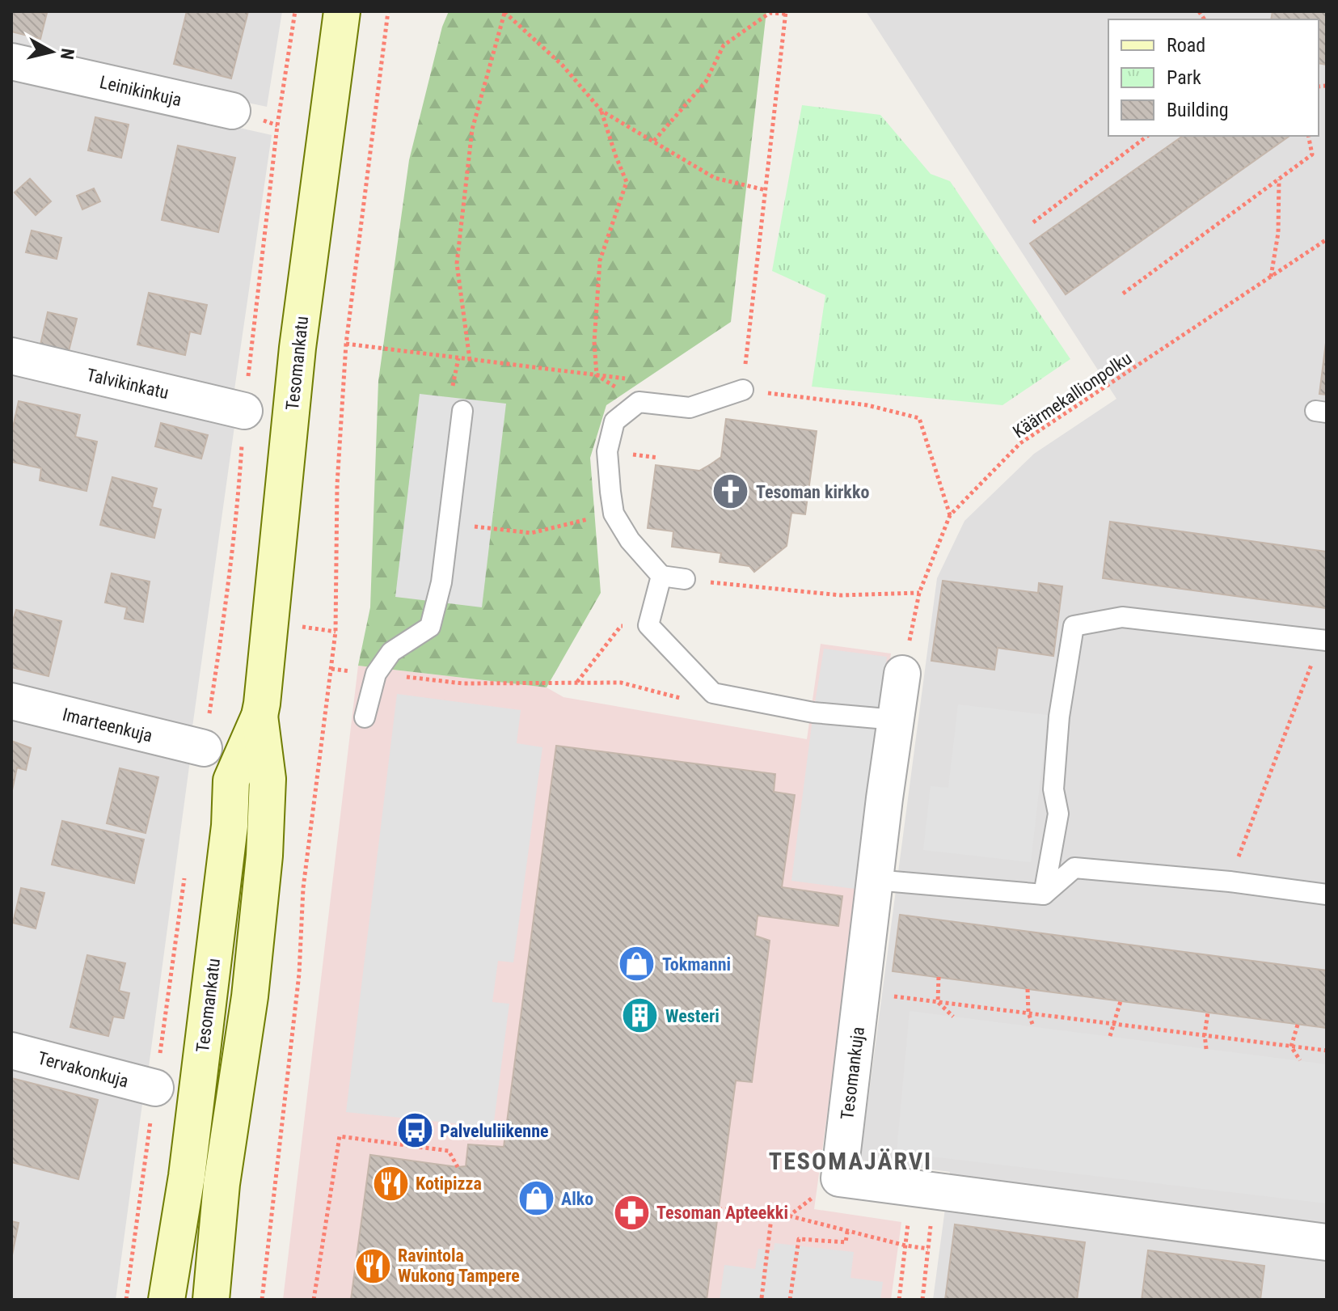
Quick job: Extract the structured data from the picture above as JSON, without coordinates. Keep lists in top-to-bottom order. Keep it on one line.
{"streets":{"main road":["Tesomankatu"],"street":["Leinikinkuja","Talvikinkatu","Imarteenkuja","Tervakonkuja","Tesomankuja"],"path":["Käärmekallionpolku"]},"crossings":[["Käärmekallionpolku","Tesomankuja"]],"districts":["TESOMAJÄRVI"],"places":{"church":["Tesoman kirkko"],"shop":["Tokmanni","Alko"],"building":["Westeri"],"bus stop":["Palveluliikenne"],"restaurant":["Kotipizza","Ravintola Wukong Tampere"],"pharmacy":["Tesoman Apteekki"]},"legend":["Road","Park","Building"],"north":"right"}
